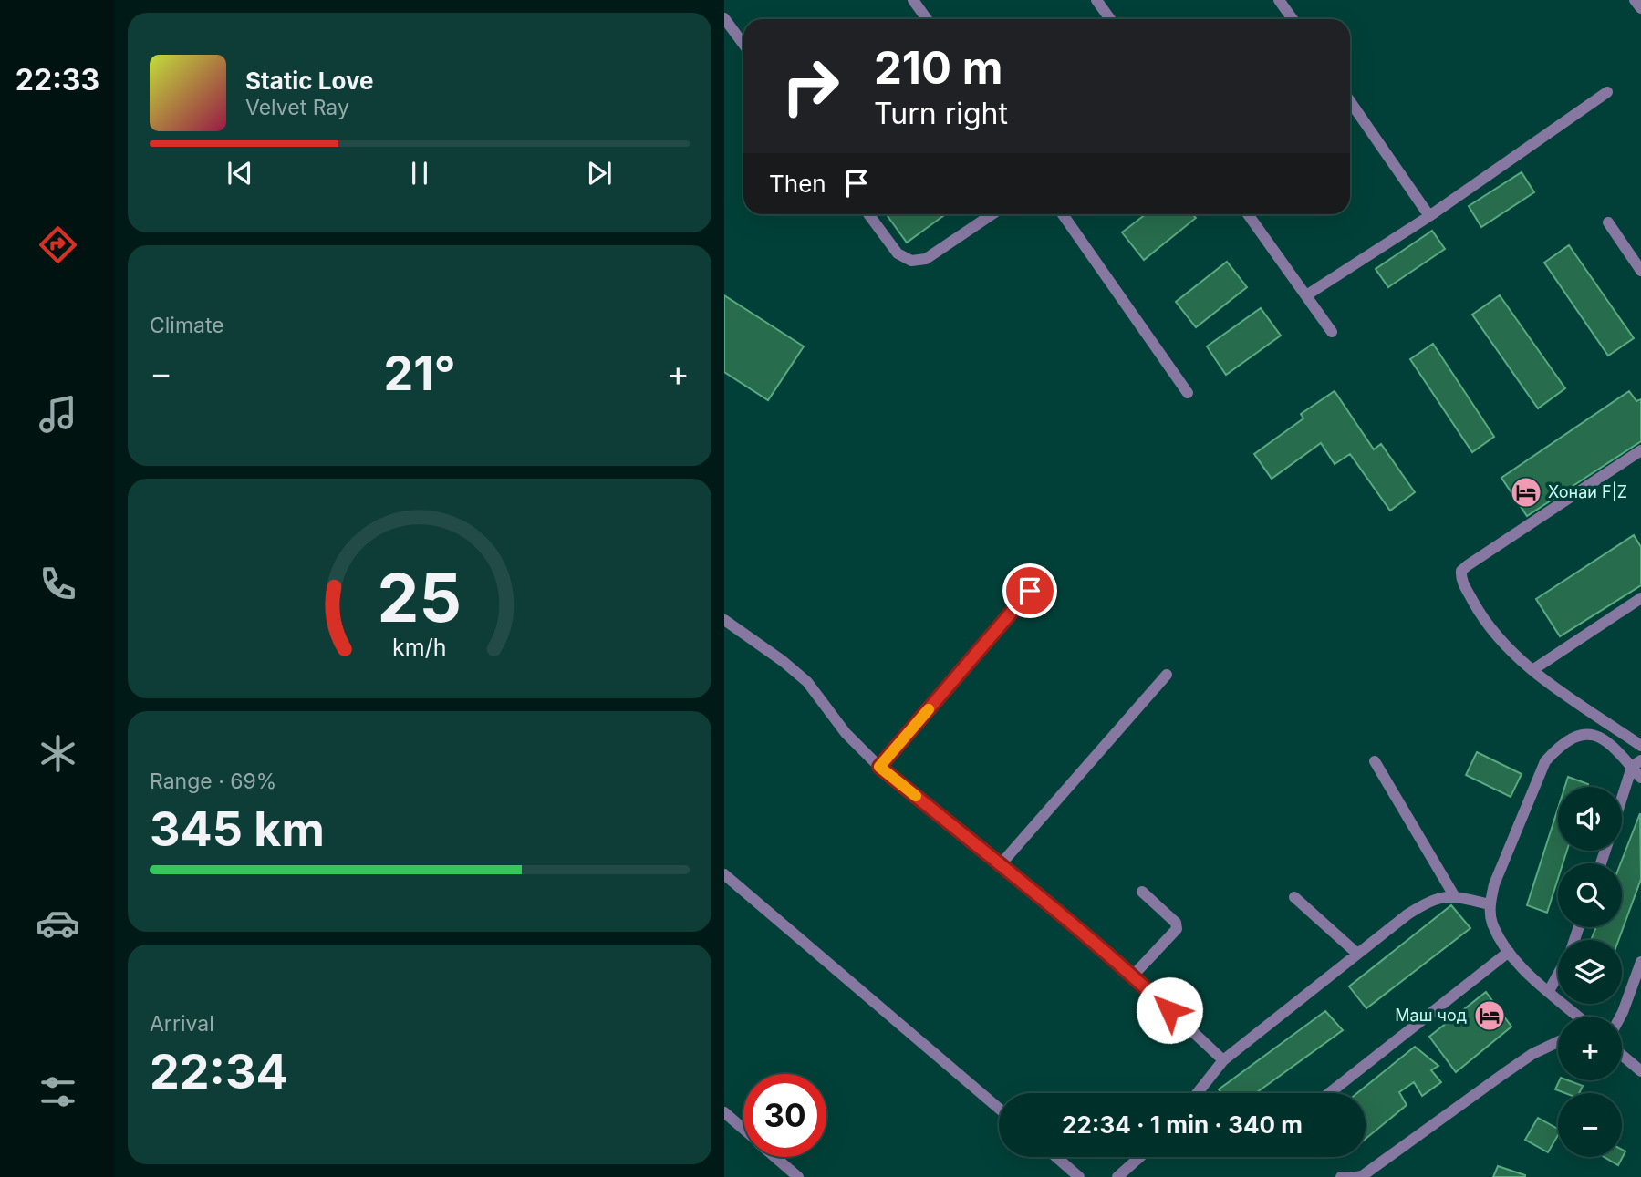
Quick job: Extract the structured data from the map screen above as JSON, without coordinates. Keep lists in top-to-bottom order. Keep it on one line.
{"places":{"hotel":["Хонаи F|Z","Маш чод"]},"page":{"tabs":"22:33","turn":["210 m","Turn right"],"song":["Static Love","Velvet Ray"],"then":"Then","tile":["Climate",["Range · 69%","345 km"],["Arrival","22:34"]],"heat":["−","21°","+"],"map_buttons":["+","−"],"limit":"30","trip":"22:34 · 1 min · 340 m","gauge":["25","km/h"]}}
